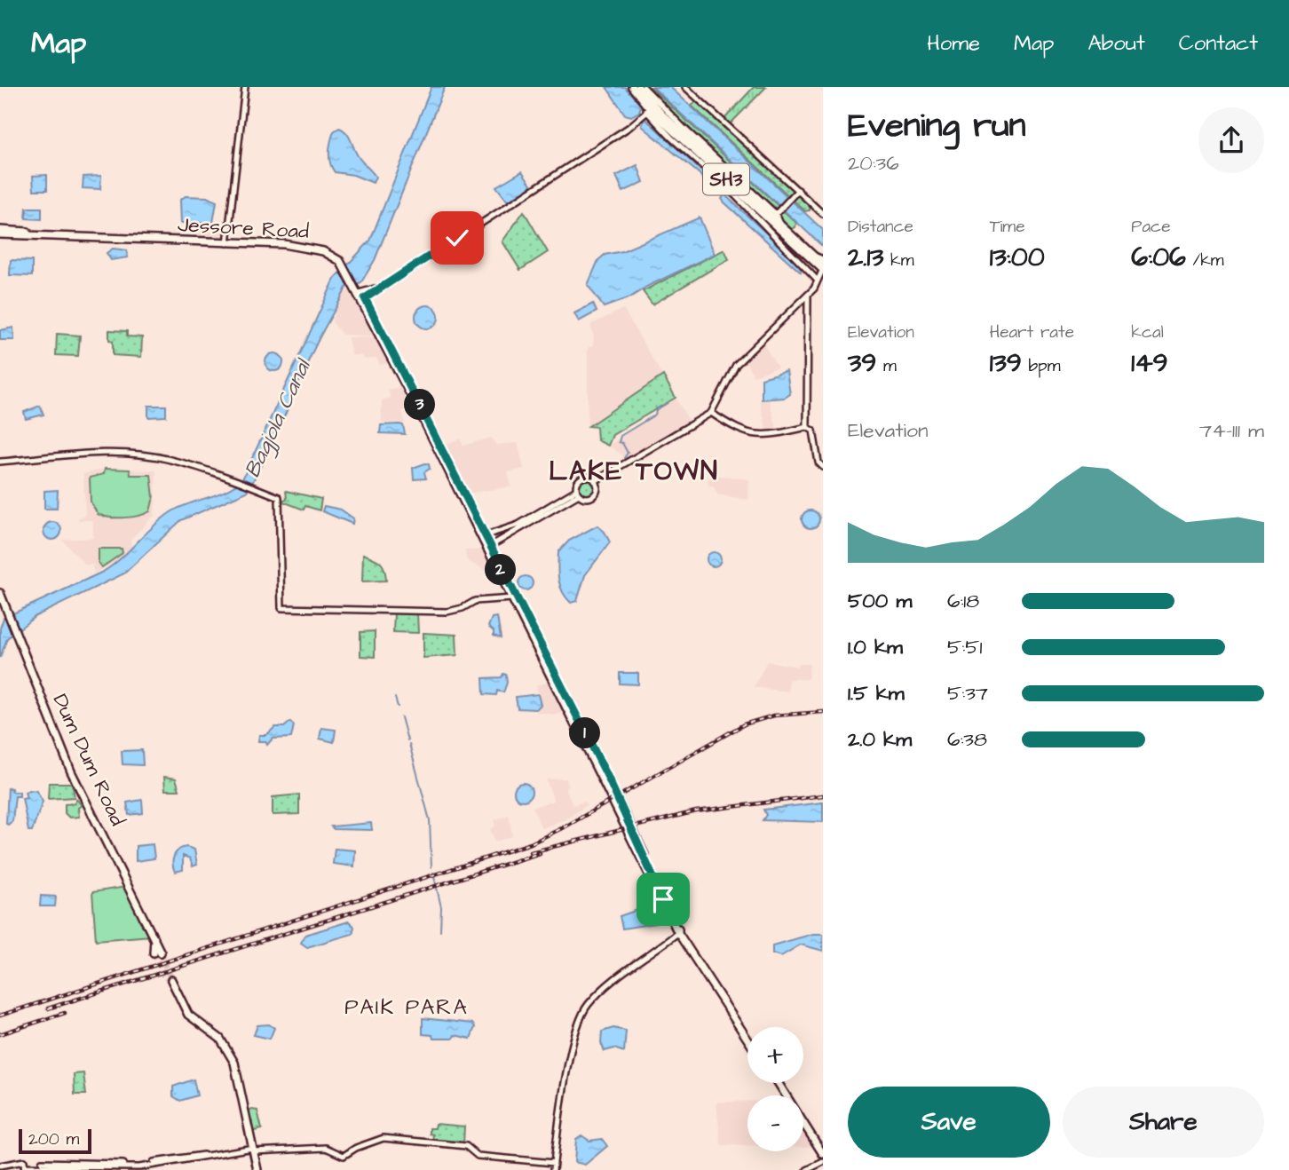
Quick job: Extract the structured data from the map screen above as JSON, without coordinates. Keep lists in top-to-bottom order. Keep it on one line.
{"streets":{"main road":["SH3","Jessore Road","Dum Dum Road"]},"districts":["LAKE TOWN","PAIK PARA"],"water":["Bagjola Canal"],"scale_bar":"200 m","page":{"header":"Map","nav":["Home","Map","About","Contact"],"heading":["Evening run","20:36"],"stats":[["Distance","2.13 km"],["Time","13:00"],["Pace","6:06 /km"],["Elevation","39 m"],["Heart rate","139 bpm"],["kcal","149"]],"pins":["3","2","1"],"chart":["Elevation","74–111 m"],"list":[{"name":"500 m","note":"6:18"},{"name":"1.0 km","note":"5:51"},{"name":"1.5 km","note":"5:37"},{"name":"2.0 km","note":"6:38"}],"map_buttons":["+","−"],"buttons":["Save","Share"],"scale":"200 m"}}
